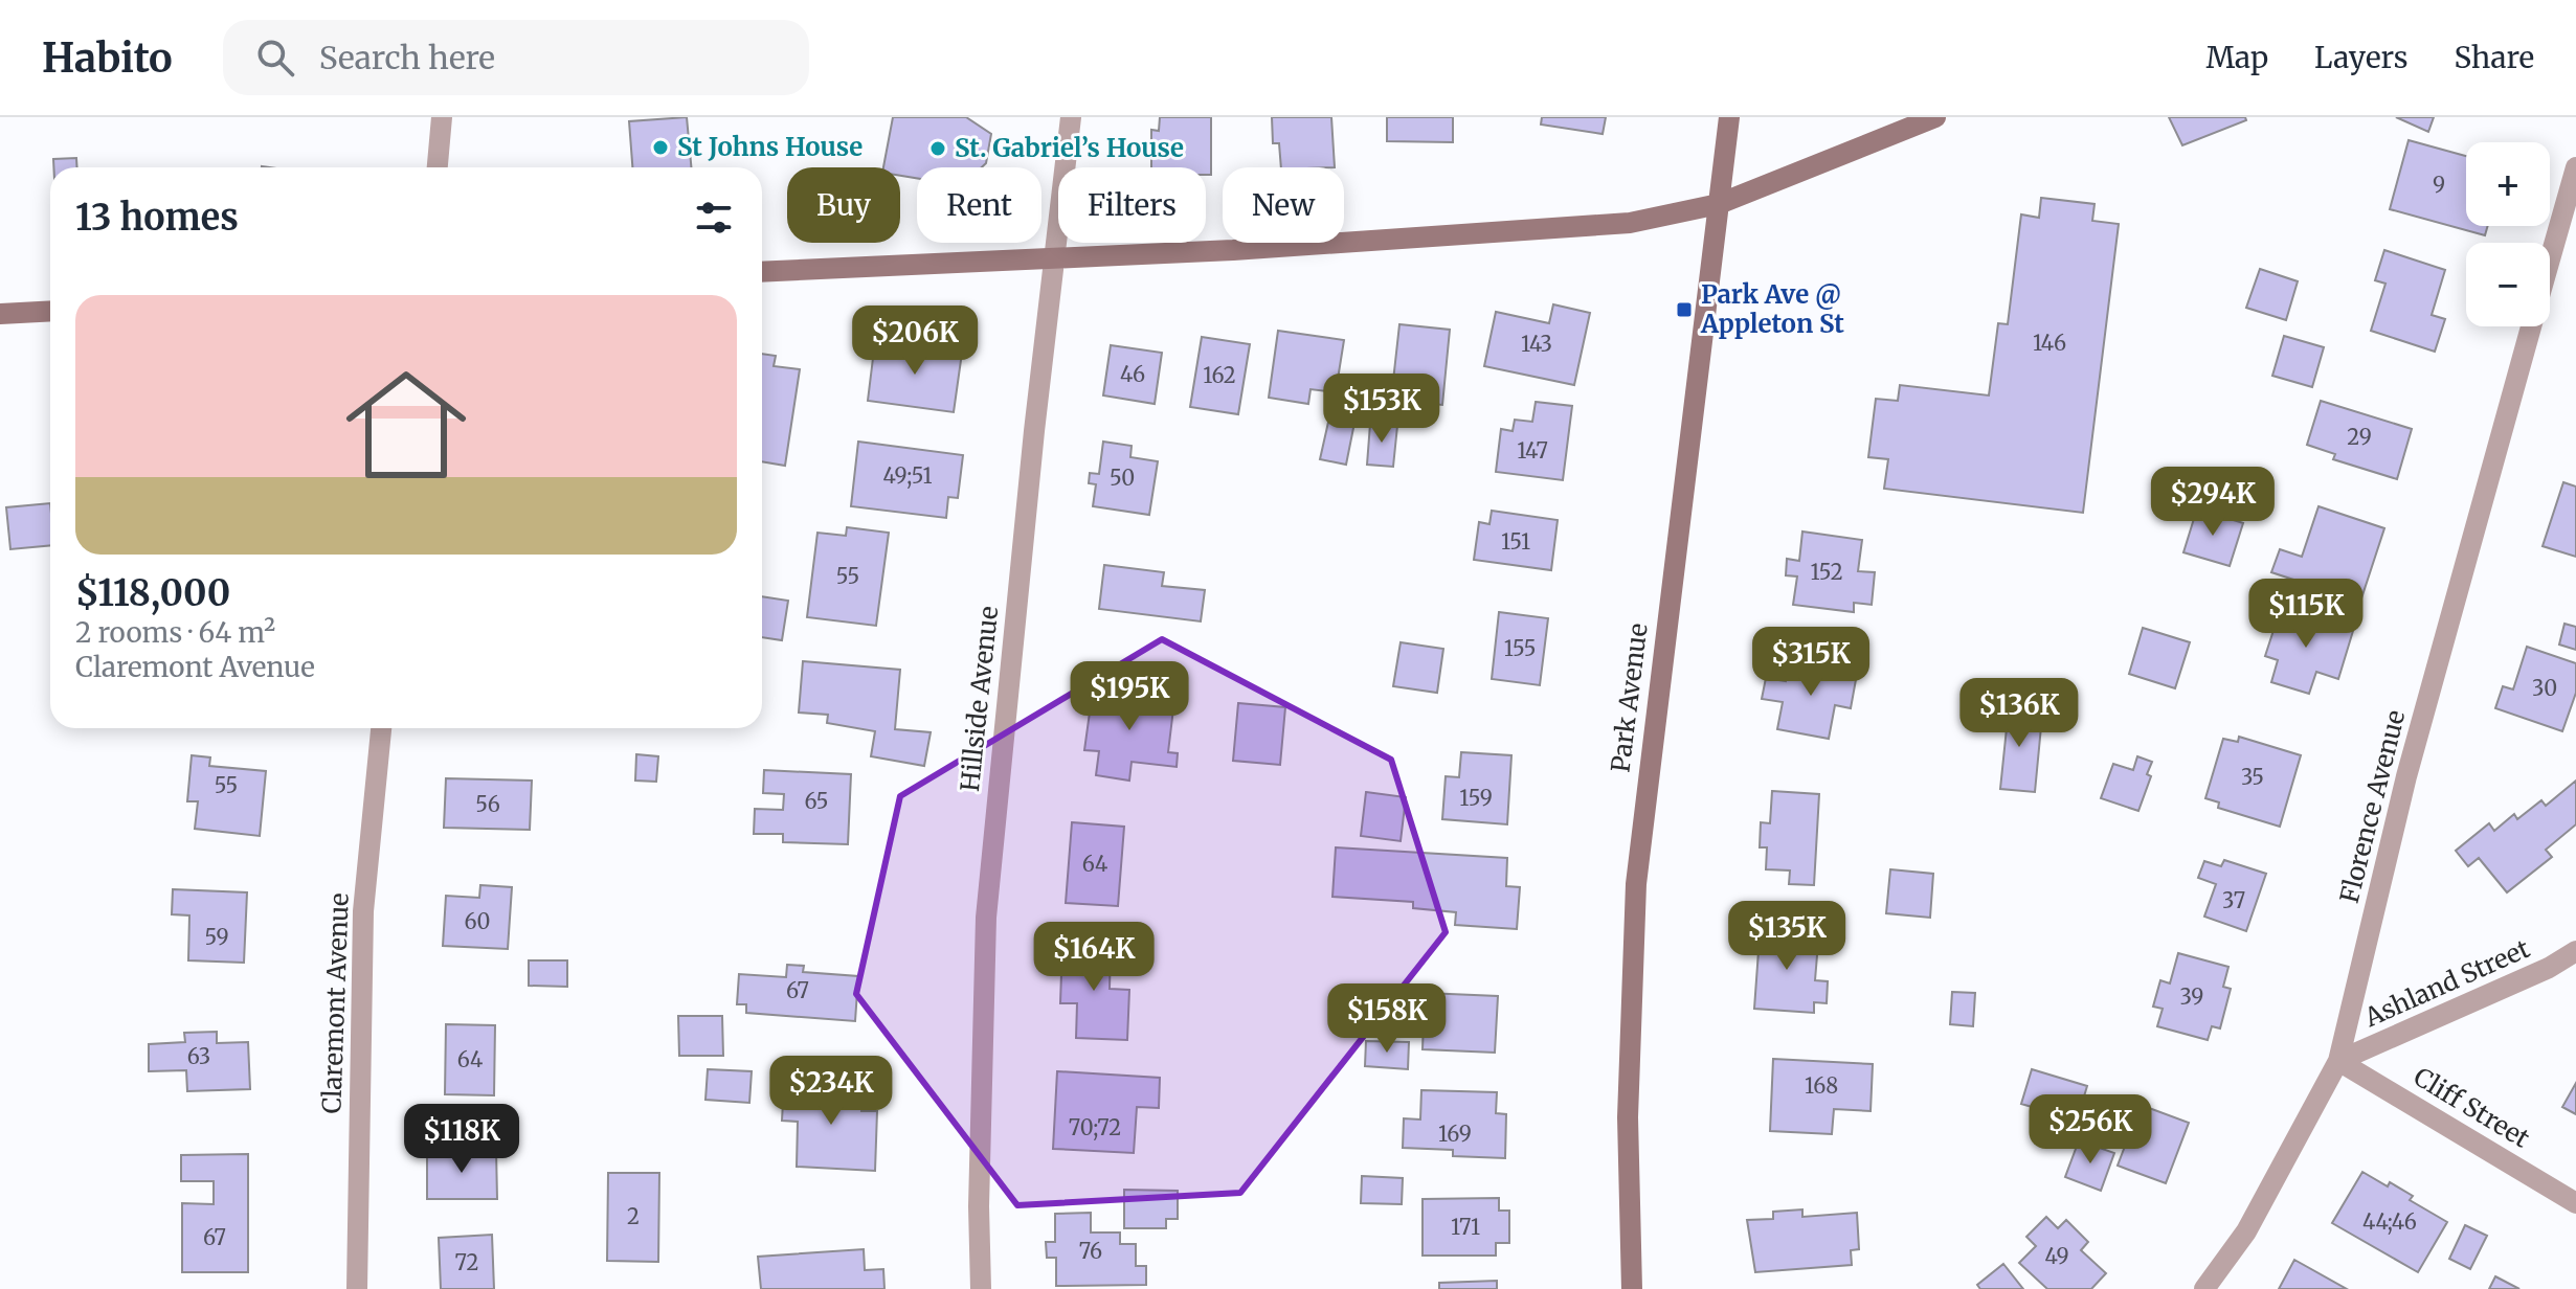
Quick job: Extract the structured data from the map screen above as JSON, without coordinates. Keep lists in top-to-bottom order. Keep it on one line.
{"streets":{"street":["Park Avenue","Hillside Avenue","Florence Avenue","Ashland Street","Claremont Avenue","Cliff Street"]},"crossings":[["Florence Avenue","Ashland Street"],["Florence Avenue","Cliff Street"],["Ashland Street","Cliff Street"]],"places":{"other":["St Johns House","St. Gabriel’s House"],"transit":["Park Ave @ Appleton St"]},"house_numbers":["9","146","143","46","162","29","147","49;51","50","151","152","55","155","30","35","55","159","65","56","64","37","60","59","67","39","63","64","168","70;72","169","2","44;46","171","67","76","49","72"],"page":{"header":"Habito","search":"Search here","nav":["Map","Layers","Share"],"map_buttons":["+","−"],"chip":["Buy","Rent","Filters","New"],"heading":"13 homes","list":[{"name":"$118,000","note":"2 rooms · 64 m² · Claremont Avenue"}],"price":["$206K","$153K","$294K","$115K","$315K","$195K","$136K","$135K","$164K","$158K","$234K","$256K","$118K"]}}
